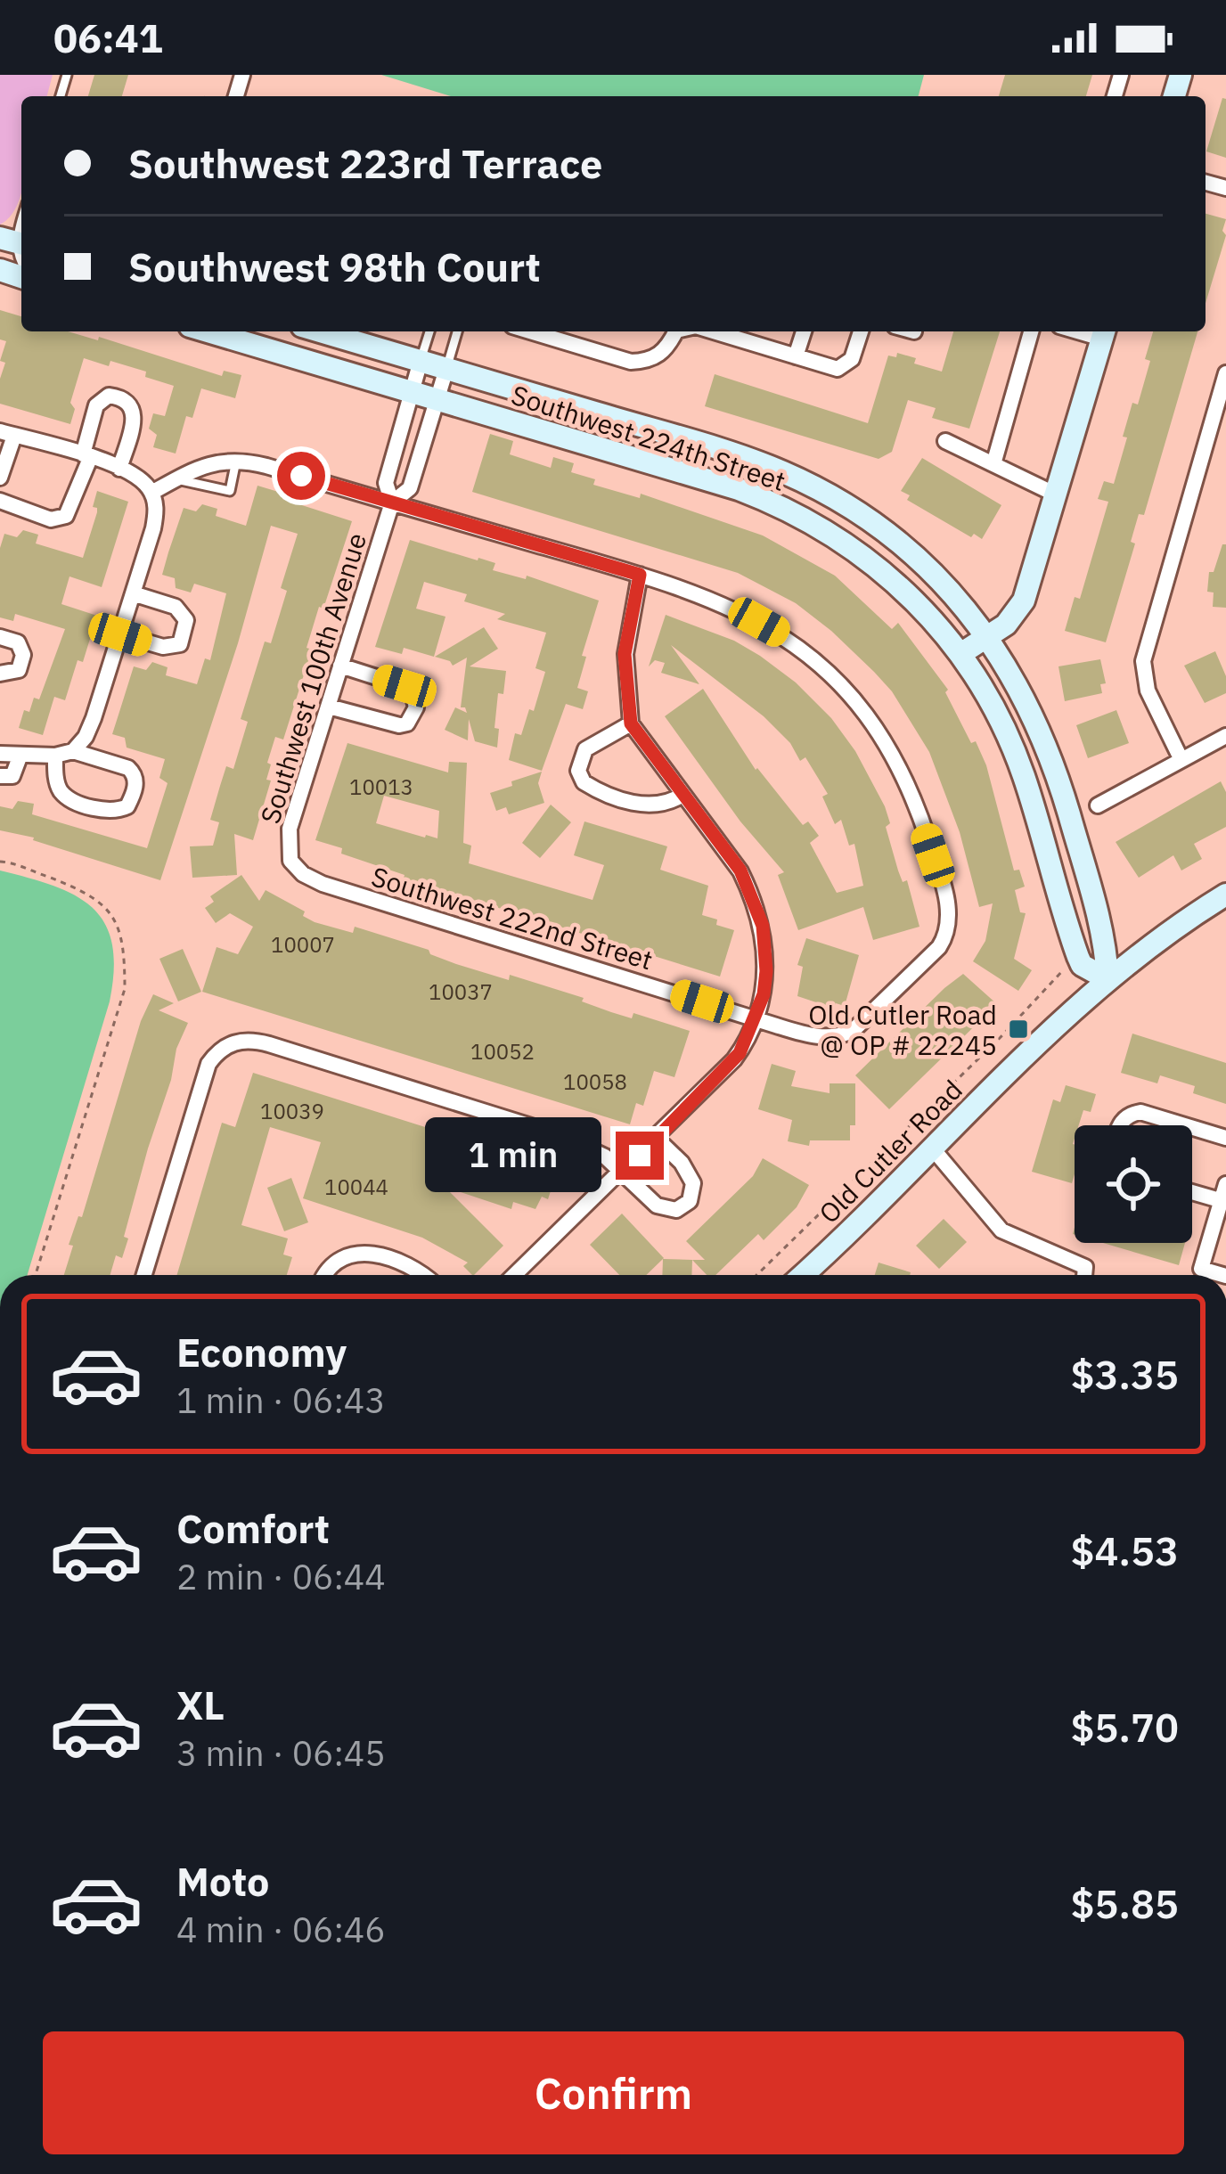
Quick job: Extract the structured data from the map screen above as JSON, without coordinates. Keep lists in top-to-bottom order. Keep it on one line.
{"streets":{"street":["Southwest 224th Street","Southwest 100th Avenue","Southwest 222nd Street","Old Cutler Road"]},"crossings":[["Southwest 224th Street","Southwest 100th Avenue"],["Southwest 224th Street","Old Cutler Road"],["Southwest 100th Avenue","Southwest 222nd Street"]],"places":{"transit":["Old Cutler Road @ OP # 22245"]},"house_numbers":["10013","10007","10037","10052","10058","10039","10044"],"page":{"status":"06:41","banner":["Southwest 223rd Terrace","Southwest 98th Court"],"bubble":"1 min","list":[{"name":"Economy","note":"1 min · 06:43","value":"$3.35"},{"name":"Comfort","note":"2 min · 06:44","value":"$4.53"},{"name":"XL","note":"3 min · 06:45","value":"$5.70"},{"name":"Moto","note":"4 min · 06:46","value":"$5.85"}],"buttons":"Confirm"}}
